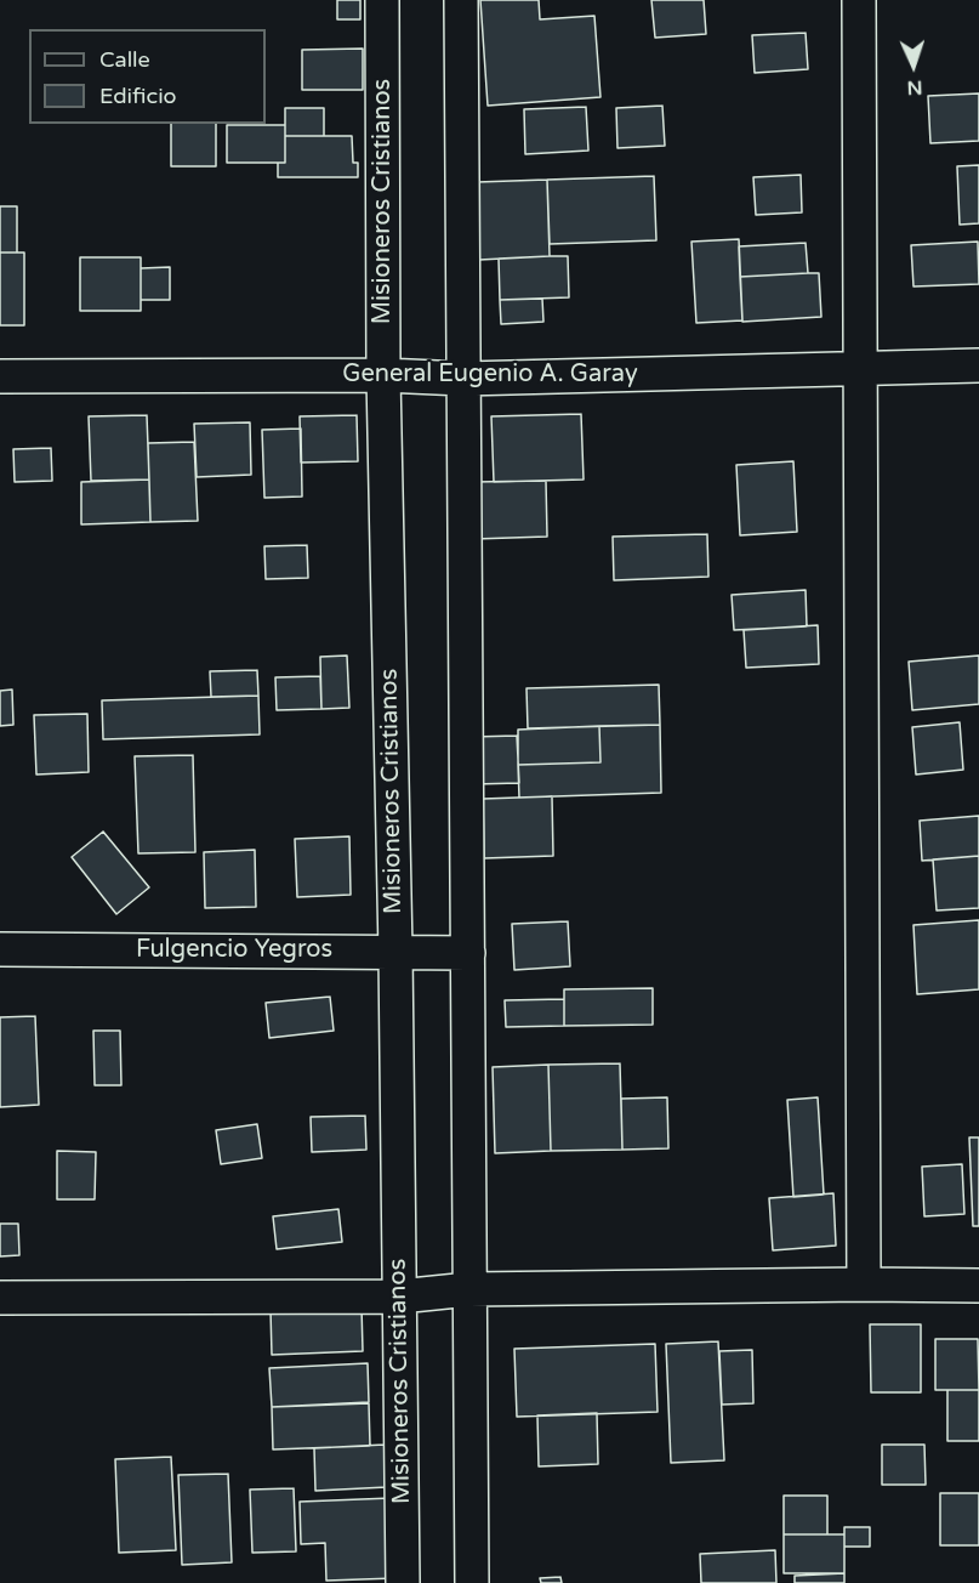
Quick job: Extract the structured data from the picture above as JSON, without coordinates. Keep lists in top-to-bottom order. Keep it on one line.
{"streets":{"street":["Misioneros Cristianos","General Eugenio A. Garay","Fulgencio Yegros"]},"crossings":[["Misioneros Cristianos","General Eugenio A. Garay"],["Misioneros Cristianos","Fulgencio Yegros"]],"legend":["Calle","Edificio"],"north":"bottom"}
